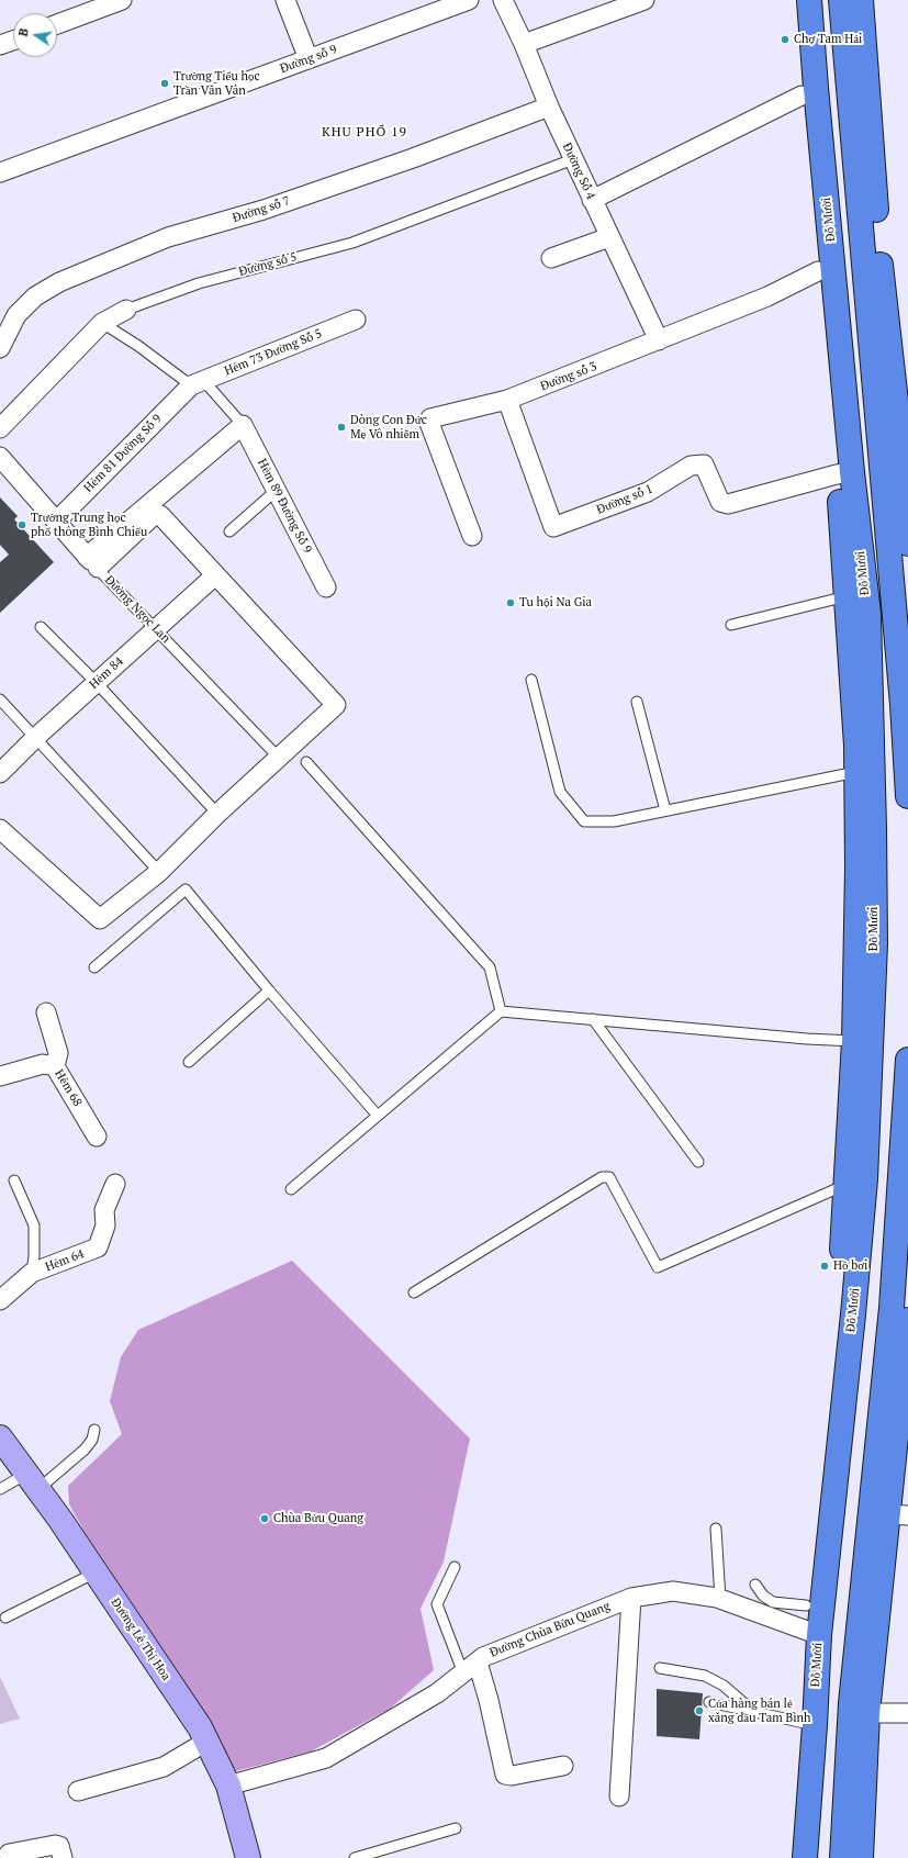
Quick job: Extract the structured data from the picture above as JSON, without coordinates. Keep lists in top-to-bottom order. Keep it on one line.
{"streets":{"highway":["Đỗ Mười"],"street":["Đường số 9","Đường Số 4","Đường số 7","Đường số 5","Hẻm 73 Đường Số 5","Đường số 3","Hẻm 81 Đường Số 9","Đường số 1","Hẻm 89 Đường Số 9","Đường Ngọc Lan","Hẻm 84","Hẻm 68","Hẻm 64","Đường Chùa Bửu Quang","Đường Lê Thị Hoa"]},"crossings":[["Đường Số 4","Đường số 7"],["Đường Số 4","Đường số 5"],["Đường Số 4","Đường số 3"],["Đỗ Mười","Đường số 3"],["Đỗ Mười","Đường số 1"],["Đỗ Mười","Đường Chùa Bửu Quang"],["Hẻm 73 Đường Số 5","Hẻm 81 Đường Số 9"],["Đường số 3","Đường số 1"],["Hẻm 81 Đường Số 9","Đường Ngọc Lan"],["Đường Ngọc Lan","Hẻm 84"],["Đường Chùa Bửu Quang","Đường Lê Thị Hoa"]],"districts":["KHU PHỐ 19"],"places":["Chợ Tam Hải","Trường Tiểu học Trần Văn Vân","Dòng Con Đức Mẹ Vô nhiễm","Trường Trung học phổ thông Bình Chiểu","Tu hội Na Gia","Hồ bơi","Chùa Bửu Quang","Của hàng bán lẻ xăng dầu Tam Bình"],"north":"left"}
